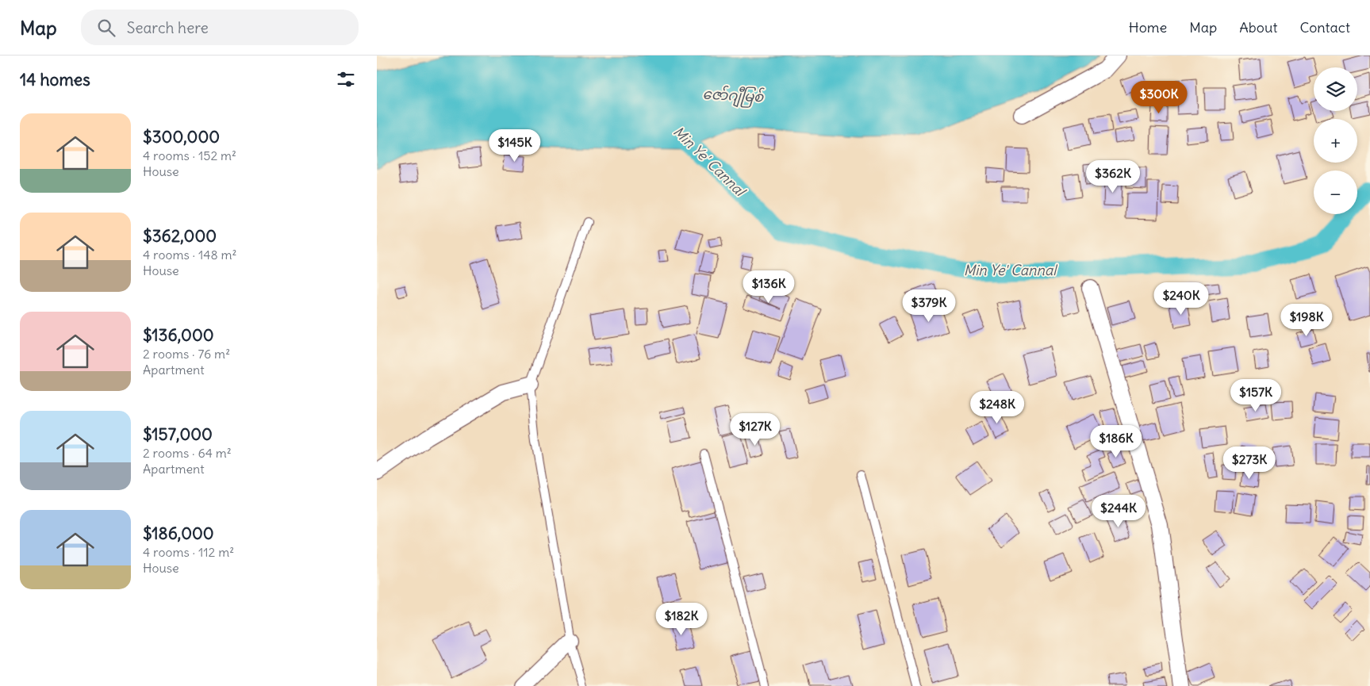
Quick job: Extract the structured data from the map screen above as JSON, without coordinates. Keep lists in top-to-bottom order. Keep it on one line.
{"water":["ဇော်ဂျီမြစ်","Min Ye' Cannal"],"page":{"header":"Map","search":"Search here","nav":["Home","Map","About","Contact"],"heading":"14 homes","map_buttons":["+","−"],"price":["$300K","$145K","$362K","$136K","$240K","$379K","$198K","$157K","$248K","$127K","$186K","$273K","$244K","$182K"],"list":[{"name":"$300,000","note":"4 rooms · 152 m² · House"},{"name":"$362,000","note":"4 rooms · 148 m² · House"},{"name":"$136,000","note":"2 rooms · 76 m² · Apartment"},{"name":"$157,000","note":"2 rooms · 64 m² · Apartment"},{"name":"$186,000","note":"4 rooms · 112 m² · House"}]}}
